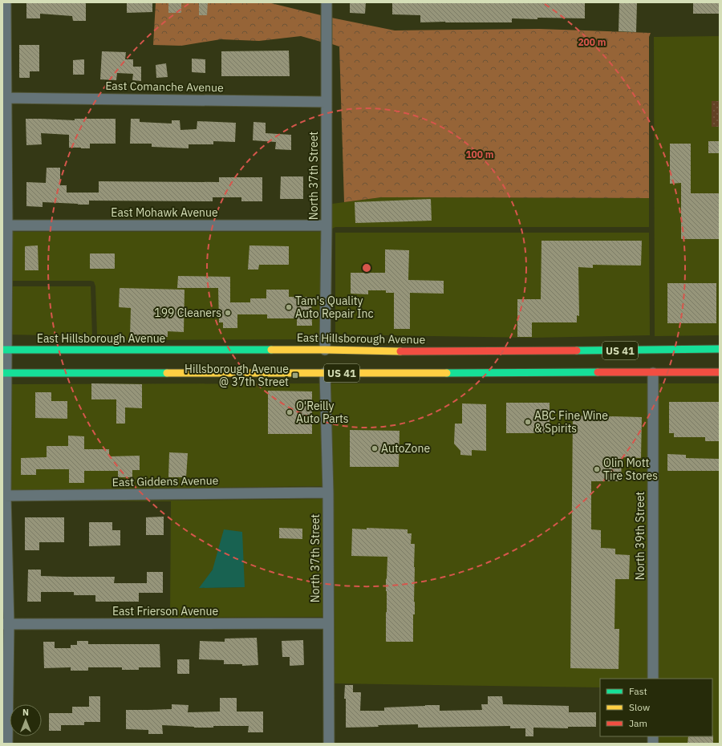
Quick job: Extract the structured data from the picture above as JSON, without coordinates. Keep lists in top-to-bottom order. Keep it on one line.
{"streets":{"main road":["East Hillsborough Avenue","US 41"],"street":["East Comanche Avenue","North 37th Street","East Mohawk Avenue","East Giddens Avenue","North 39th Street","East Frierson Avenue"]},"crossings":[["East Comanche Avenue","North 37th Street"],["North 37th Street","East Mohawk Avenue"],["North 37th Street","East Hillsborough Avenue"],["North 37th Street","US 41"],["North 37th Street","East Giddens Avenue"],["North 37th Street","East Frierson Avenue"],["US 41","North 39th Street"]],"places":{"other":["Tam's Quality Auto Repair Inc","199 Cleaners","O'Reilly Auto Parts","ABC Fine Wine & Spirits","AutoZone","Olin Mott Tire Stores"],"transit":["Hillsborough Avenue @ 37th Street"]},"legend":["Fast","Slow","Jam"],"north":"top","rings":["200 m","100 m"]}
